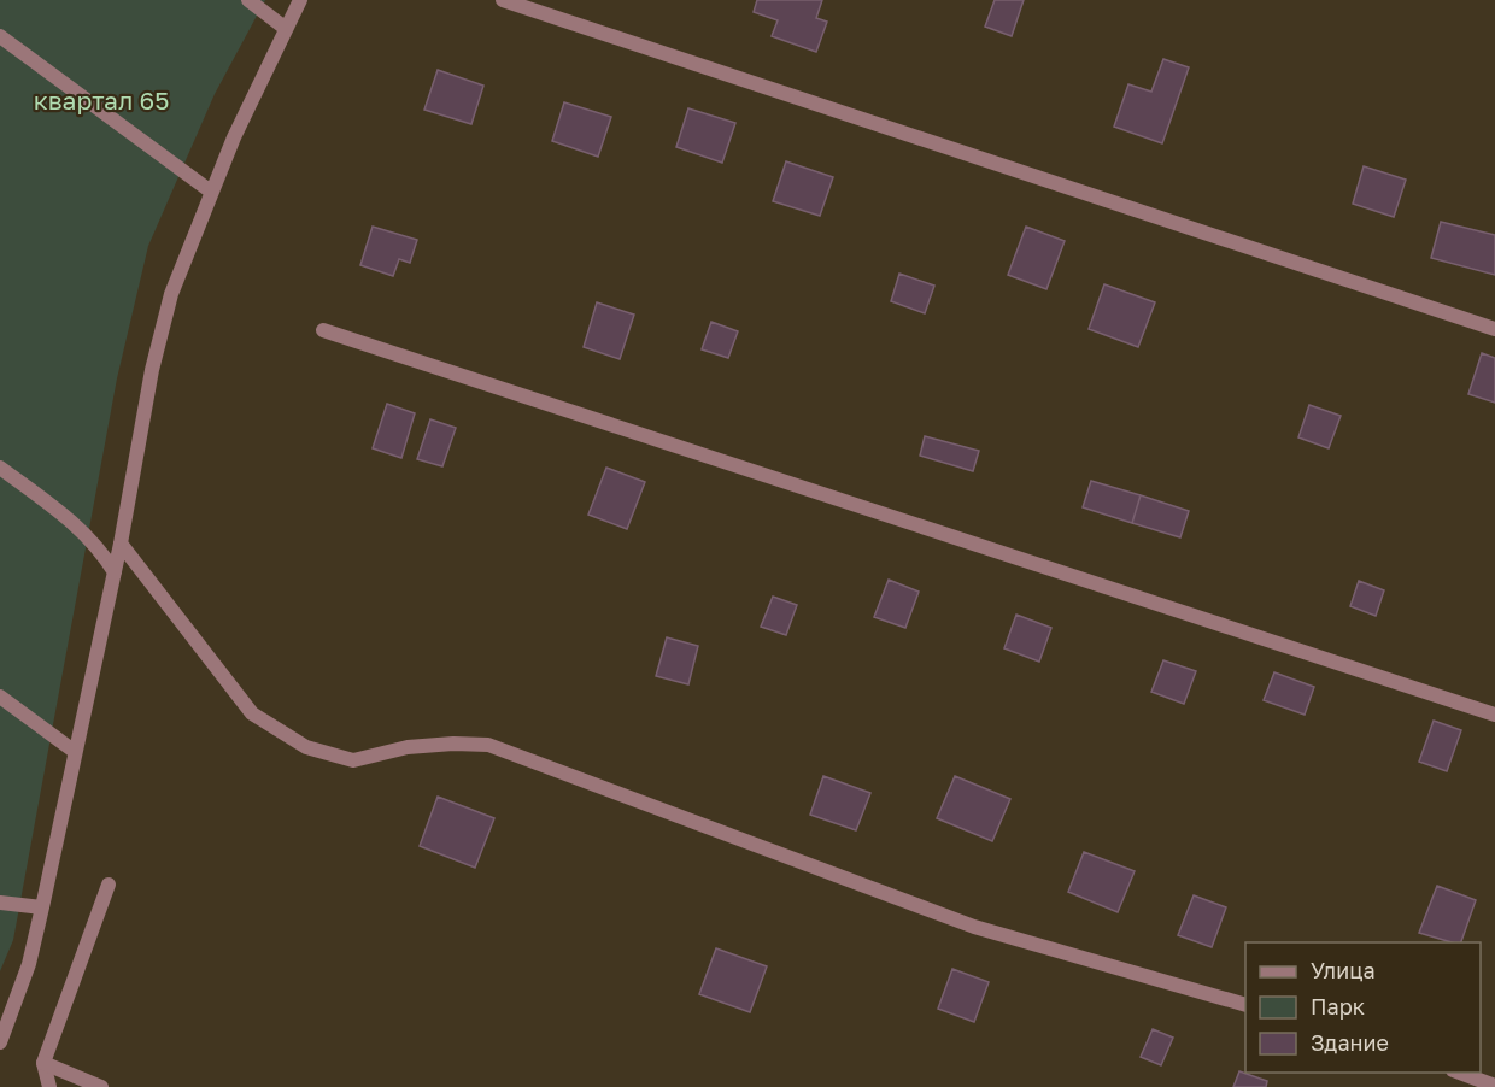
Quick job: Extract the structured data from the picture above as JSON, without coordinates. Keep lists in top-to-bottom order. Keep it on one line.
{"parks":["квартал 65"],"legend":["Улица","Парк","Здание"]}
